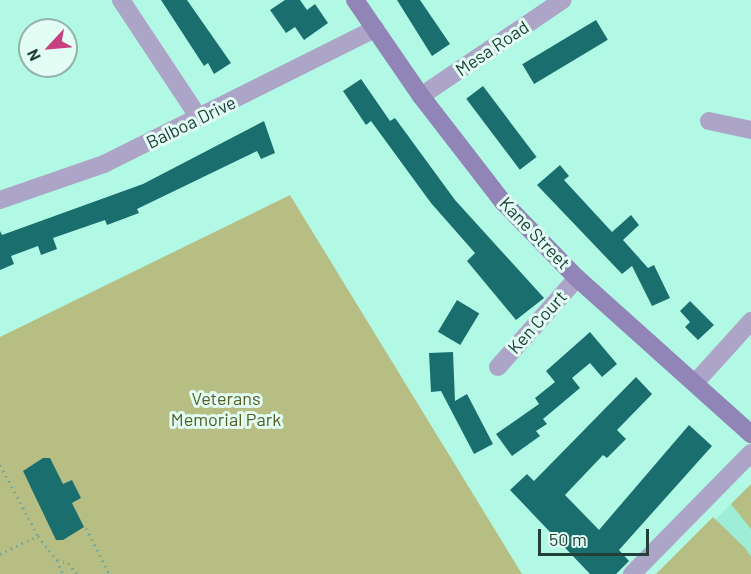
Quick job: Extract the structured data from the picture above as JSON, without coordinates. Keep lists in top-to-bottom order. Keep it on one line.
{"streets":{"street":["Mesa Road","Balboa Drive","Kane Street","Ken Court"]},"crossings":[["Mesa Road","Kane Street"],["Balboa Drive","Kane Street"],["Kane Street","Ken Court"]],"parks":["Veterans Memorial Park"],"scale_bar":"50 m","north":"bottom left"}
